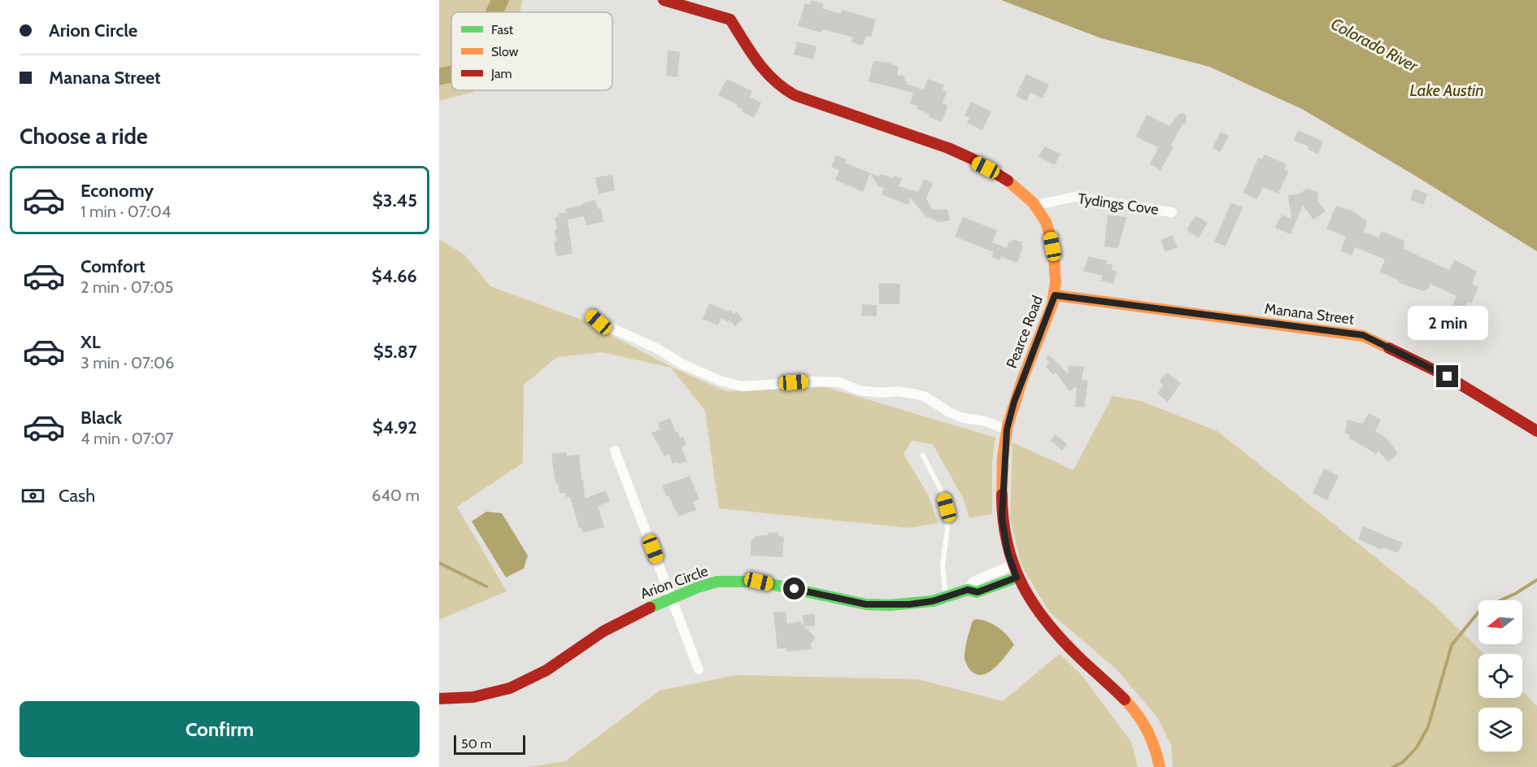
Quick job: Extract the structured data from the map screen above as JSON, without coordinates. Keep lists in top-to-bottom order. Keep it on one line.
{"streets":{"street":["Tydings Cove","Manana Street","Pearce Road","Arion Circle"]},"crossings":[["Tydings Cove","Pearce Road"],["Manana Street","Pearce Road"],["Pearce Road","Arion Circle"]],"water":["Colorado River","Lake Austin"],"legend":["Fast","Slow","Jam"],"scale_bar":"50 m","north":"left","page":{"banner":["Arion Circle","Manana Street"],"heading":"Choose a ride","list":[{"name":"Economy","note":"1 min · 07:04","value":"$3.45"},{"name":"Comfort","note":"2 min · 07:05","value":"$4.66"},{"name":"XL","note":"3 min · 07:06","value":"$5.87"},{"name":"Black","note":"4 min · 07:07","value":"$4.92"}],"bubble":"2 min","pay":["Cash","640 m"],"buttons":"Confirm","scale":"50 m"}}
